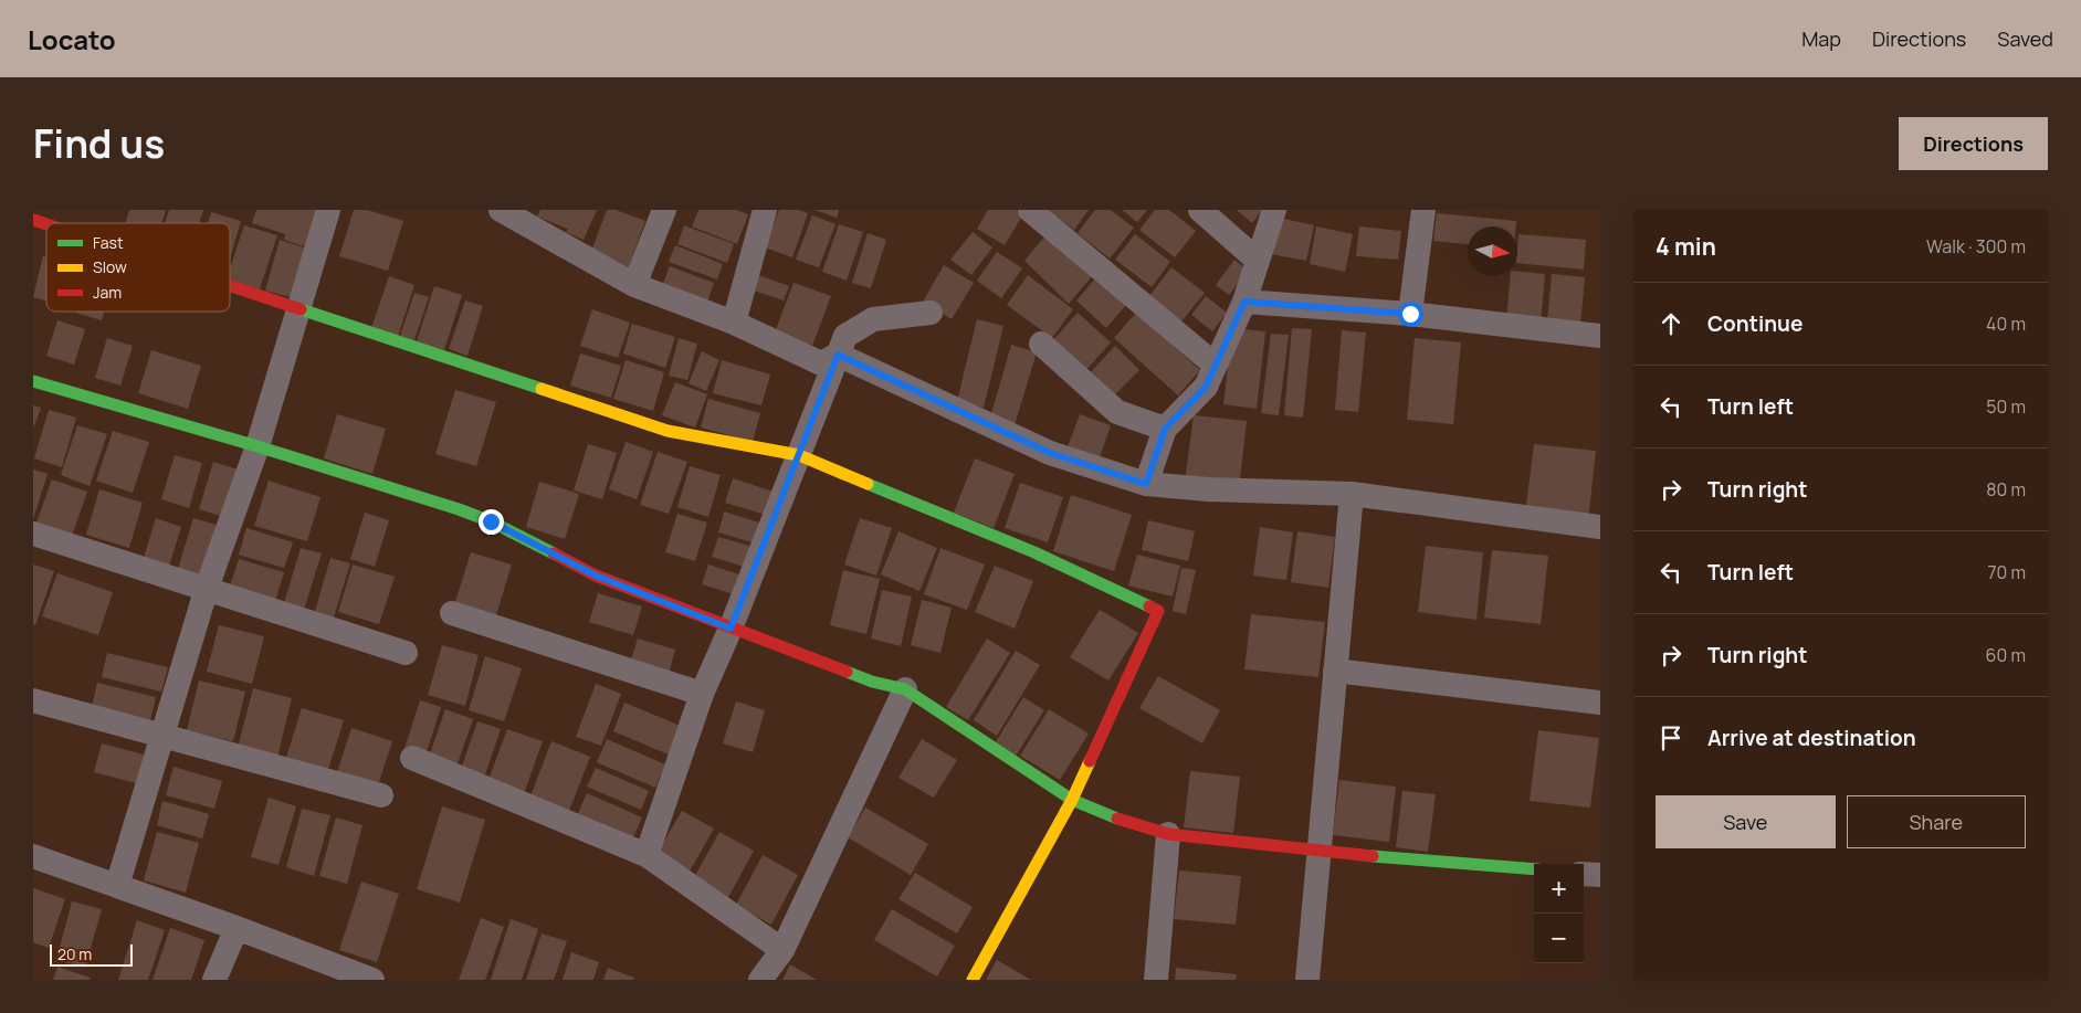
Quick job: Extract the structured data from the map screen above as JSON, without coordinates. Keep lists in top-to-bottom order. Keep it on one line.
{"legend":["Fast","Slow","Jam"],"scale_bar":"20 m","north":"right","page":{"header":"Locato","nav":["Map","Directions","Saved"],"title":"Find us","buttons":["Directions",["Save","Share"]],"heading":["4 min","Walk · 300 m"],"list":[["Continue","40 m"],["Turn left","50 m"],["Turn right","80 m"],["Turn left","70 m"],["Turn right","60 m"],"Arrive at destination"],"map_buttons":["+","−"],"scale":"20 m"}}
